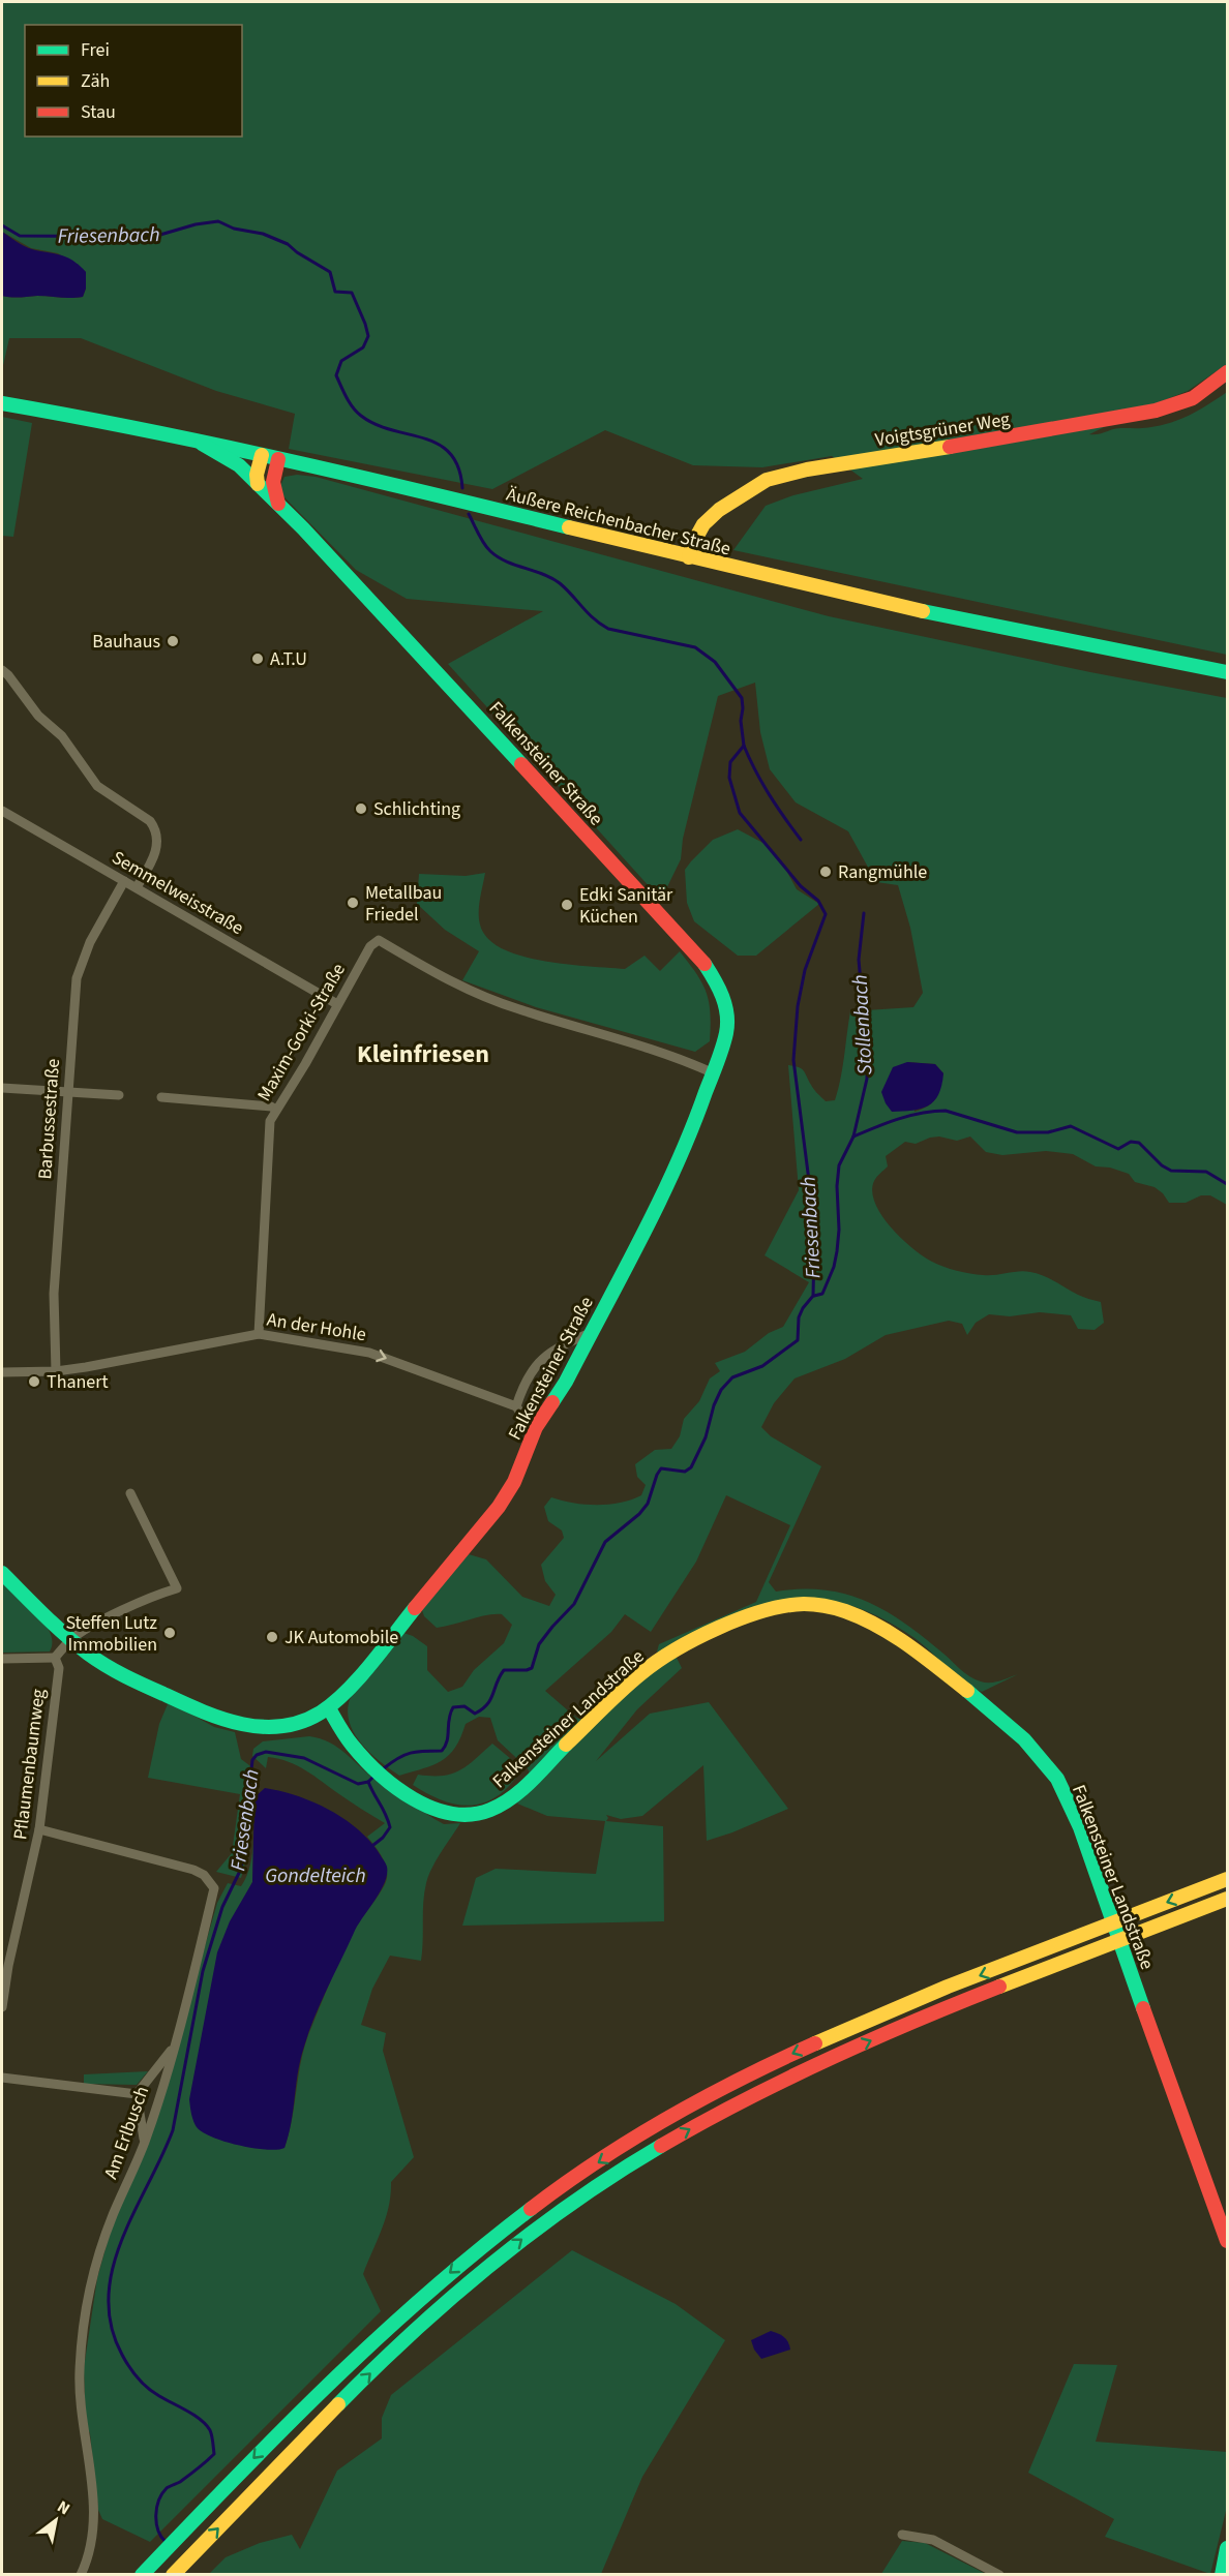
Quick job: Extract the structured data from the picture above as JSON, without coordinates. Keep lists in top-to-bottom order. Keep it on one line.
{"streets":{"main road":["Voigtsgrüner Weg","Äußere Reichenbacher Straße","Falkensteiner Straße","Falkensteiner Landstraße"],"street":["Semmelweisstraße","Maxim-Gorki-Straße","Barbussestraße","An der Hohle","Pflaumenbaumweg","Am Erlbusch"]},"crossings":[["Voigtsgrüner Weg","Äußere Reichenbacher Straße"],["Äußere Reichenbacher Straße","Falkensteiner Straße"],["Falkensteiner Straße","Maxim-Gorki-Straße"],["Falkensteiner Straße","An der Hohle"],["Falkensteiner Straße","Falkensteiner Landstraße"],["Semmelweisstraße","Maxim-Gorki-Straße"],["Semmelweisstraße","Barbussestraße"],["Maxim-Gorki-Straße","An der Hohle"],["Barbussestraße","An der Hohle"],["Pflaumenbaumweg","Am Erlbusch"]],"one_way":["An der Hohle"],"districts":["Kleinfriesen"],"water":["Friesenbach","Stollenbach","Gondelteich"],"places":["Bauhaus","A.T.U","Schlichting","Rangmühle","Metallbau Friedel","Edki Sanitär Küchen","Thanert","Steffen Lutz Immobilien","JK Automobile"],"legend":["Frei","Zäh","Stau"],"north":"top right"}
